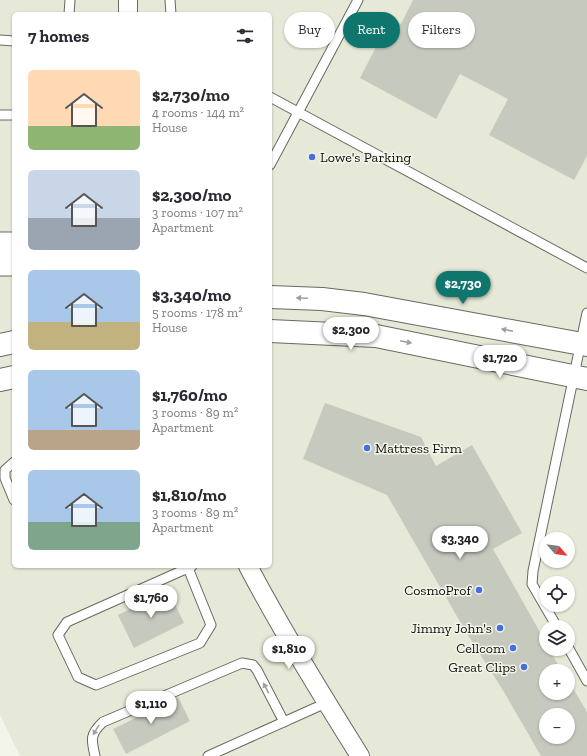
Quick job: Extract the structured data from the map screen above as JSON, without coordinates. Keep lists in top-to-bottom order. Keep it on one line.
{"places":["Lowe's Parking","Mattress Firm","CosmoProf","Jimmy John's","Cellcom","Great Clips"],"north":"bottom right","page":{"chip":["Buy","Rent","Filters"],"heading":"7 homes","list":[{"name":"$2,730/mo","note":"4 rooms · 144 m² · House"},{"name":"$2,300/mo","note":"3 rooms · 107 m² · Apartment"},{"name":"$3,340/mo","note":"5 rooms · 178 m² · House"},{"name":"$1,760/mo","note":"3 rooms · 89 m² · Apartment"},{"name":"$1,810/mo","note":"3 rooms · 89 m² · Apartment"}],"price":["$2,730","$2,300","$1,720","$3,340","$1,760","$1,810","$1,110"],"map_buttons":["+","−"]}}
